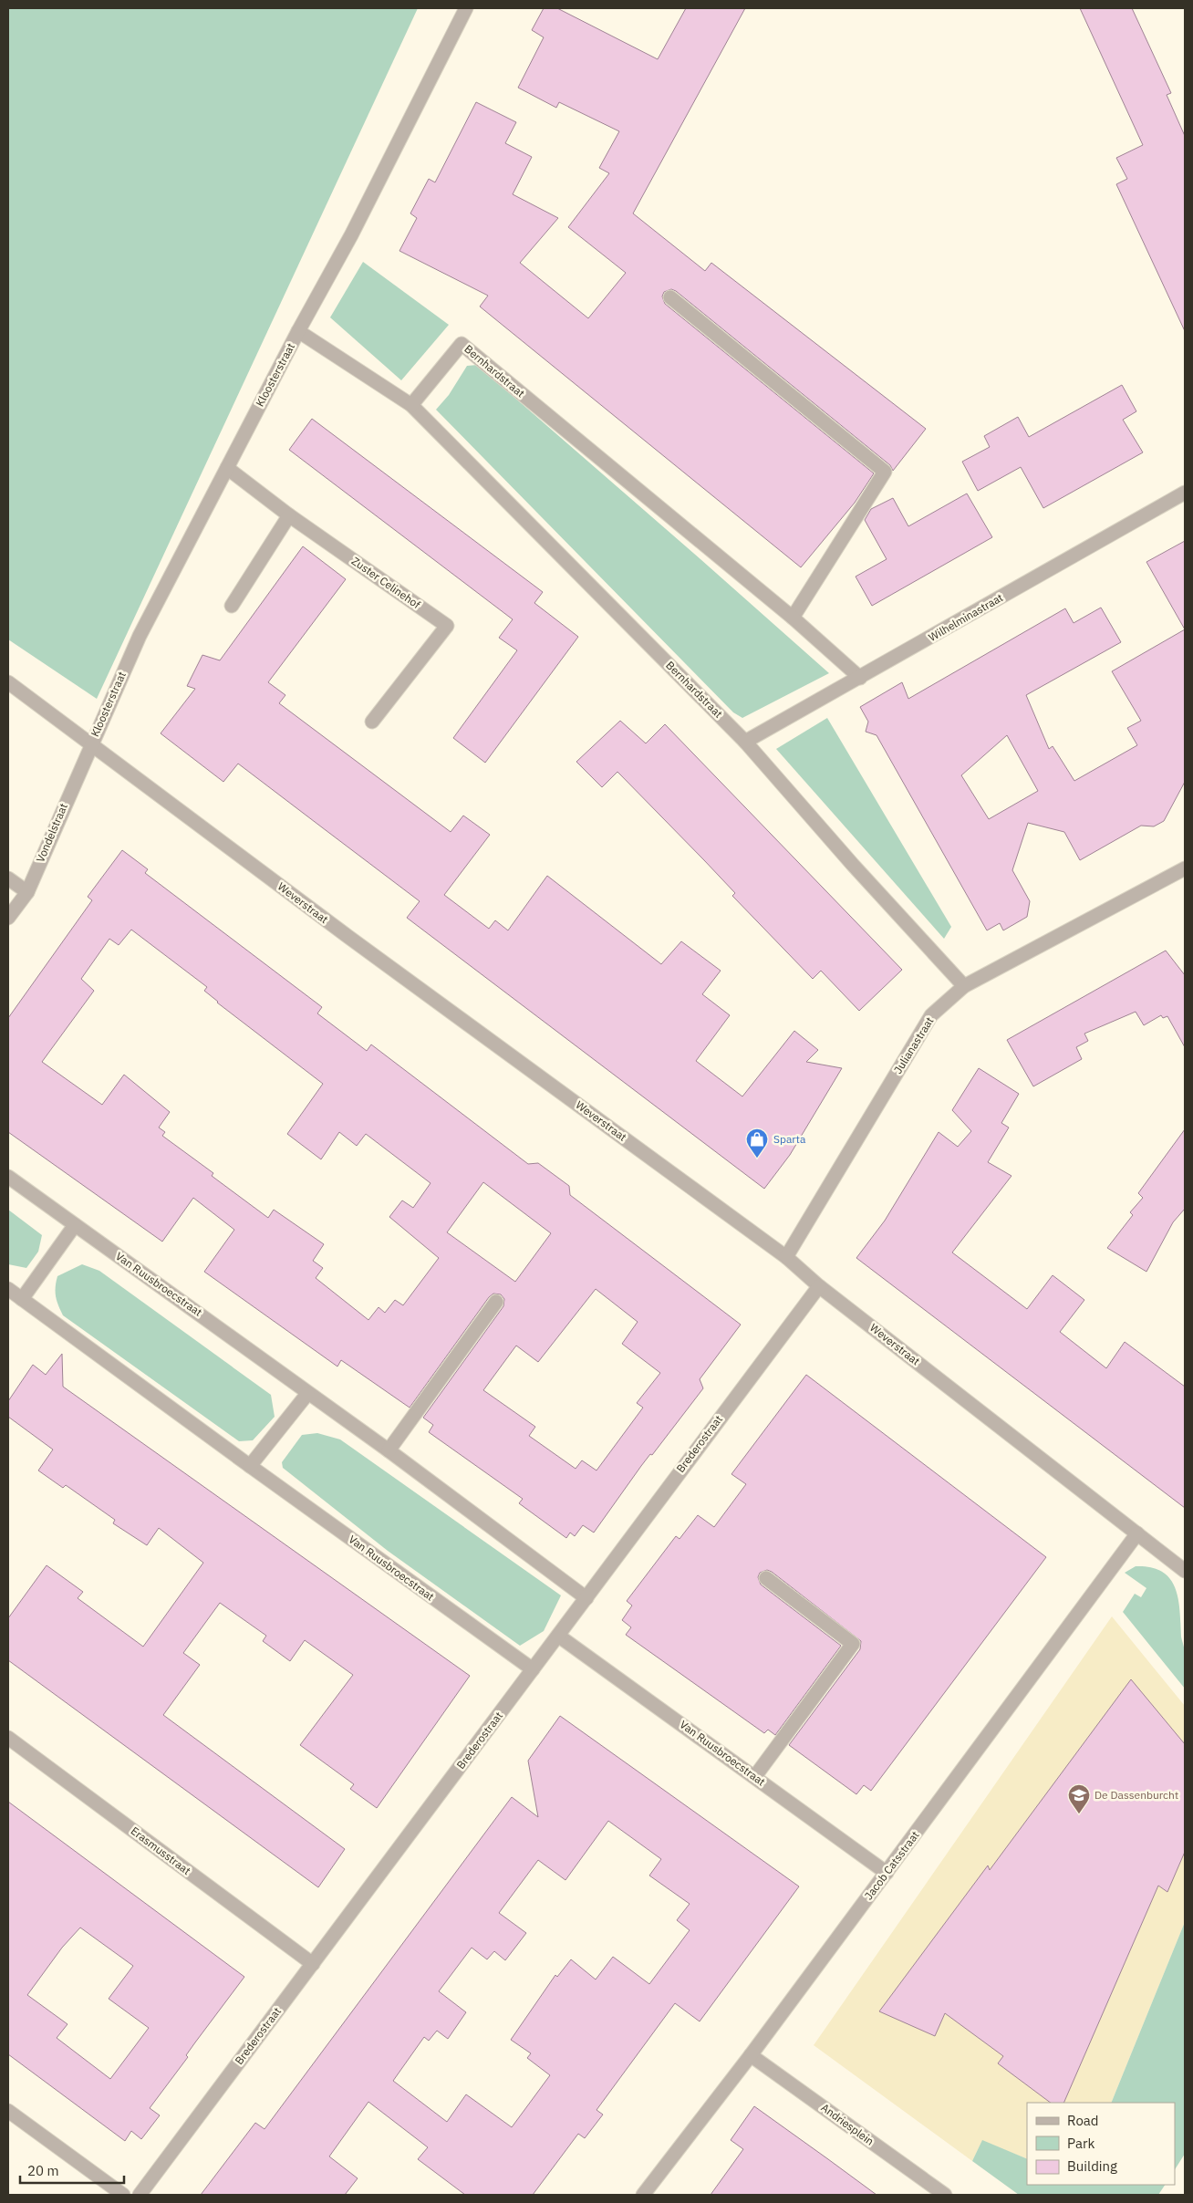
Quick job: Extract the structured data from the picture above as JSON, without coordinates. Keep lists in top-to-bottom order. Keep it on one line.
{"streets":{"street":["Bernhardstraat","Kloosterstraat","Zuster Celinehof","Wilhelminastraat","Vondelstraat","Weverstraat","Julianastraat","Van Ruusbroecstraat","Brederostraat","Erasmusstraat","Jacob Catsstraat","Andriesplein"]},"crossings":[["Bernhardstraat","Kloosterstraat"],["Bernhardstraat","Wilhelminastraat"],["Bernhardstraat","Julianastraat"],["Kloosterstraat","Zuster Celinehof"],["Kloosterstraat","Vondelstraat"],["Kloosterstraat","Weverstraat"],["Vondelstraat","Weverstraat"],["Weverstraat","Julianastraat"],["Weverstraat","Brederostraat"],["Weverstraat","Jacob Catsstraat"],["Van Ruusbroecstraat","Brederostraat"],["Van Ruusbroecstraat","Jacob Catsstraat"],["Brederostraat","Erasmusstraat"],["Jacob Catsstraat","Andriesplein"]],"places":{"shop":["Sparta"],"school or university":["De Dassenburcht"]},"legend":["Road","Park","Building"],"scale_bar":"20 m"}
